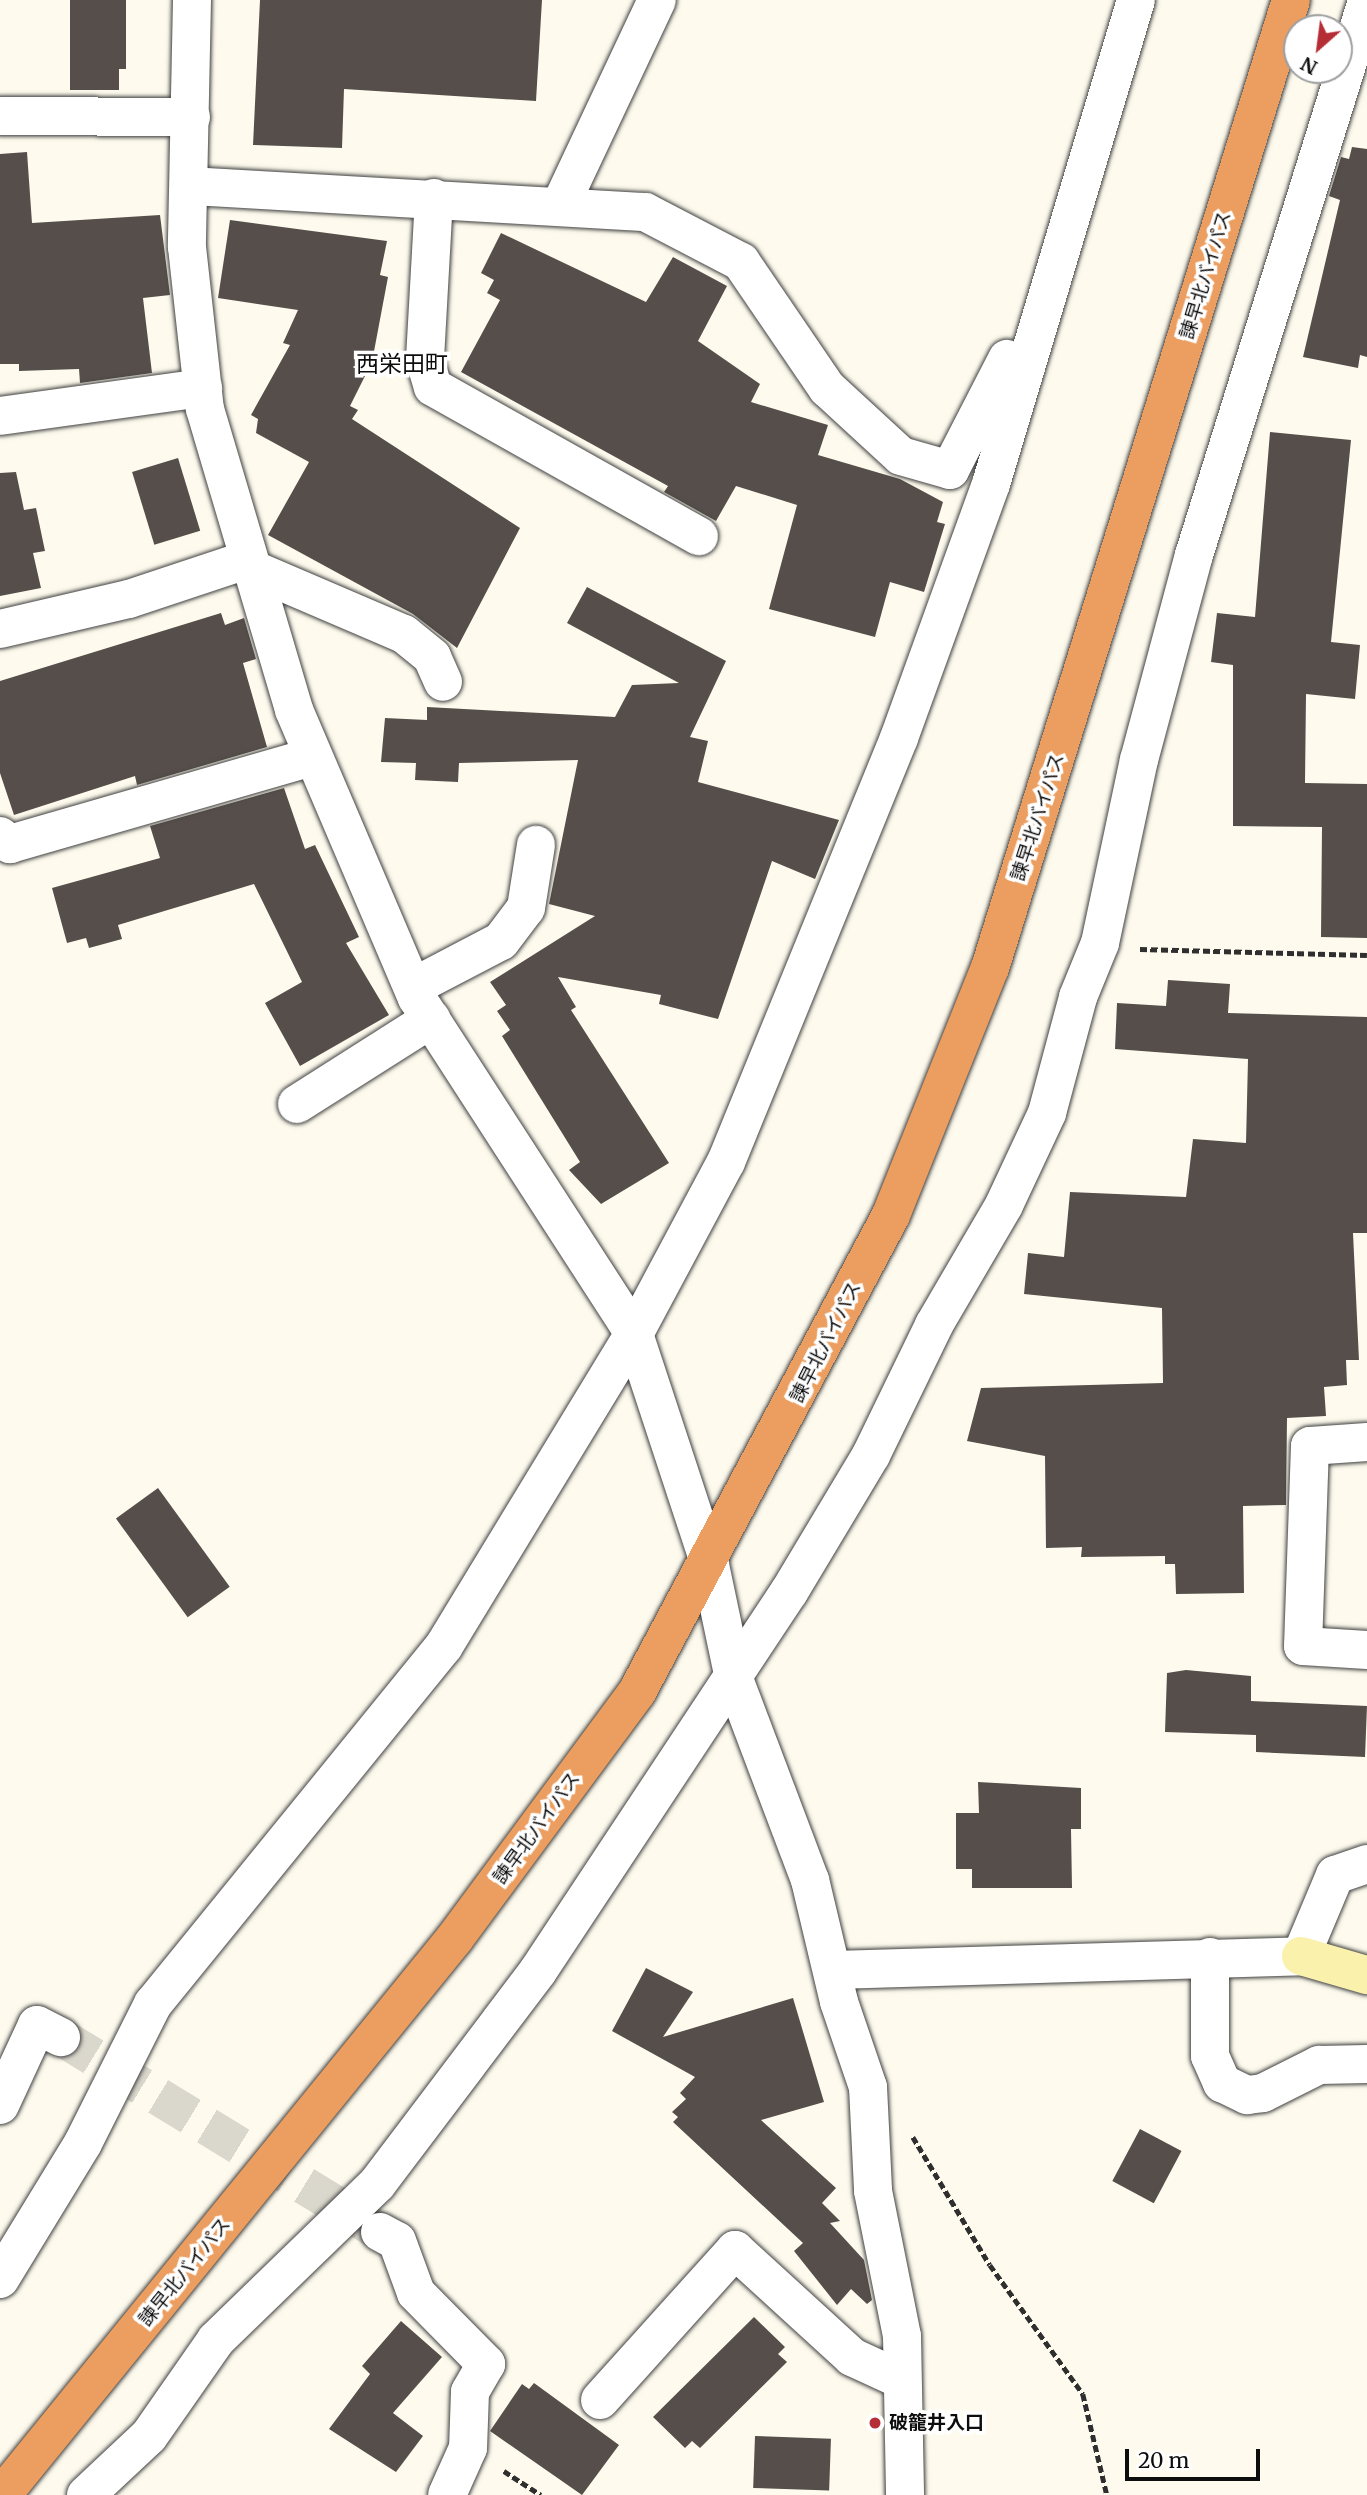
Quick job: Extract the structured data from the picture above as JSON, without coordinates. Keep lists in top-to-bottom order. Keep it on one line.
{"streets":{"highway":["諫早北バイパス"]},"districts":["西栄田町"],"places":["破籠井入口"],"scale_bar":"20 m","north":"bottom left"}
